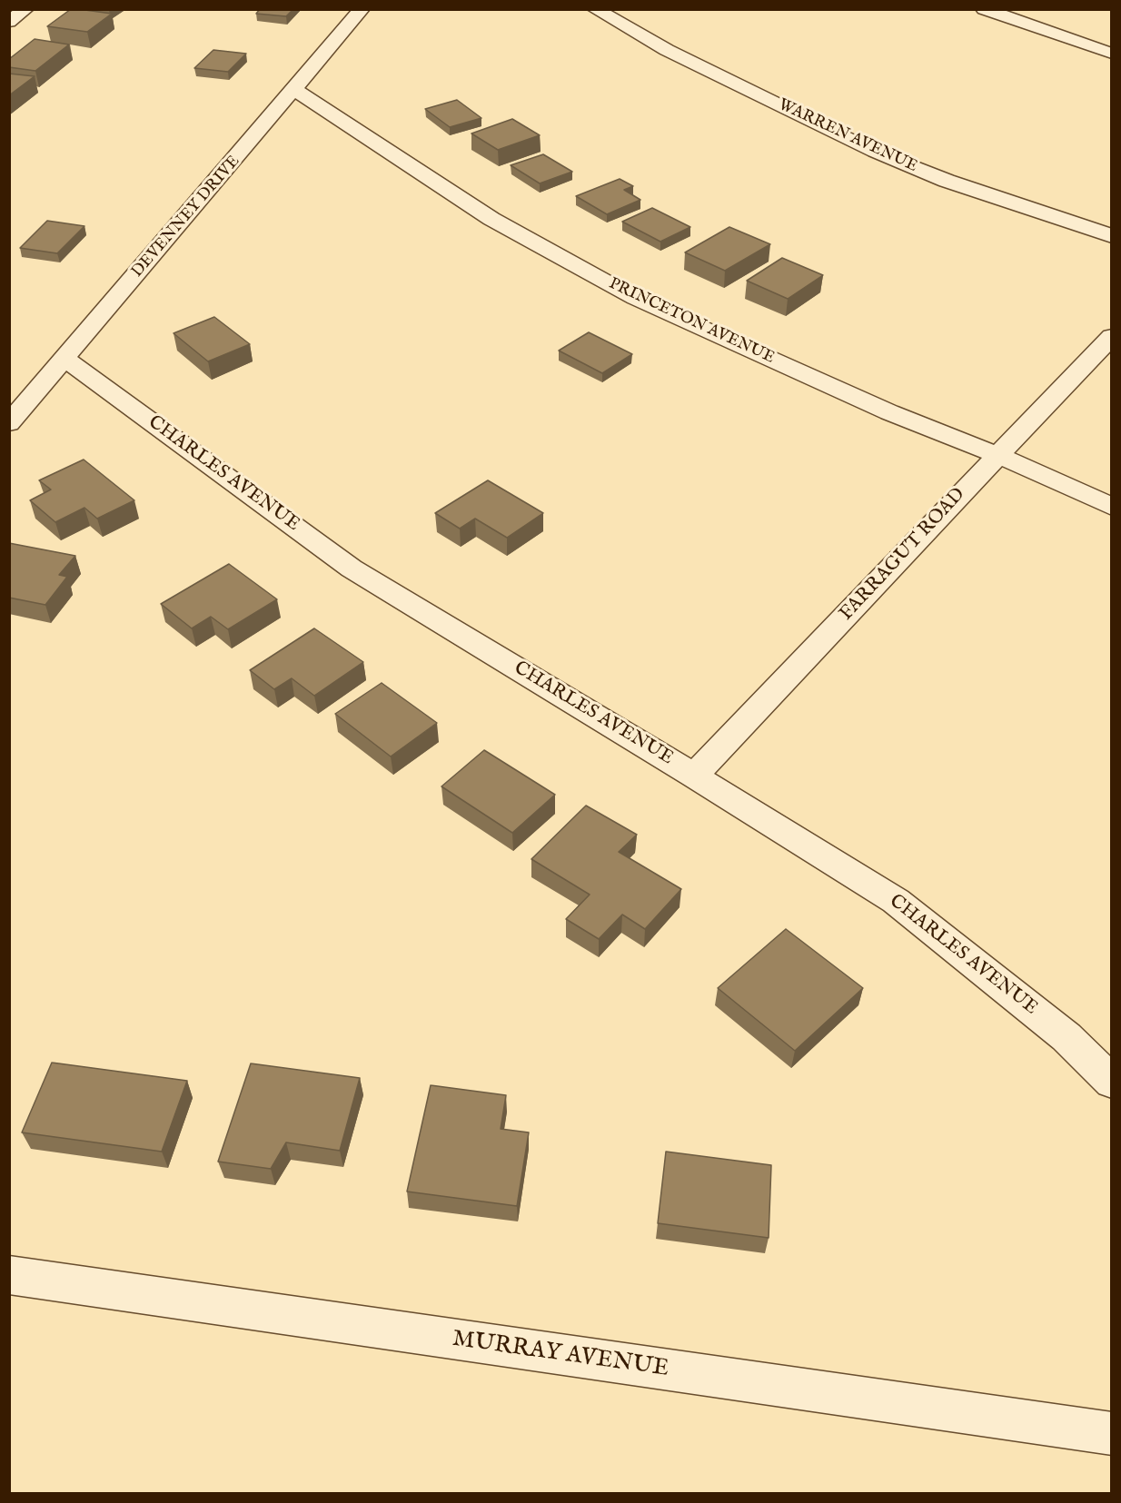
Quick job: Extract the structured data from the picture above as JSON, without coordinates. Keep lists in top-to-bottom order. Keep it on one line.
{"streets":{"street":["WARREN AVENUE","DEVENNEY DRIVE","PRINCETON AVENUE","CHARLES AVENUE","FARRAGUT ROAD","MURRAY AVENUE"]},"crossings":[["DEVENNEY DRIVE","PRINCETON AVENUE"],["DEVENNEY DRIVE","CHARLES AVENUE"],["PRINCETON AVENUE","FARRAGUT ROAD"],["CHARLES AVENUE","FARRAGUT ROAD"]]}
